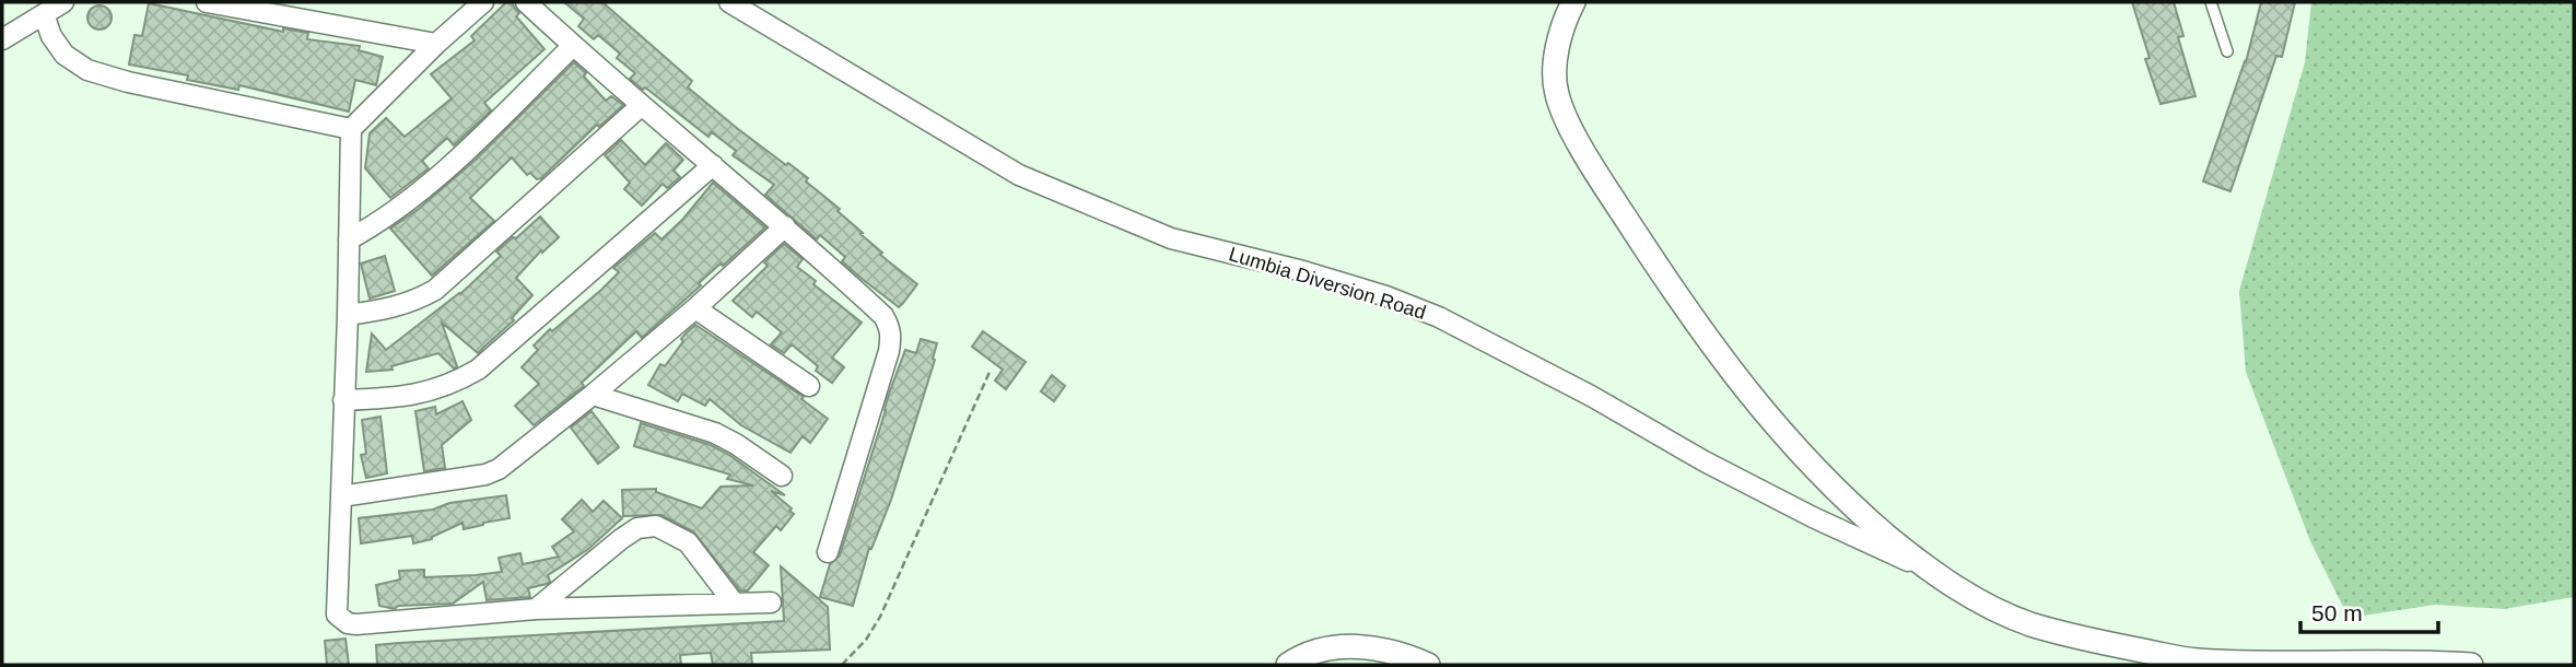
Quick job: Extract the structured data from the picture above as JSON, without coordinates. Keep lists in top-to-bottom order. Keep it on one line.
{"streets":{"street":["Lumbia Diversion Road"]},"scale_bar":"50 m"}
